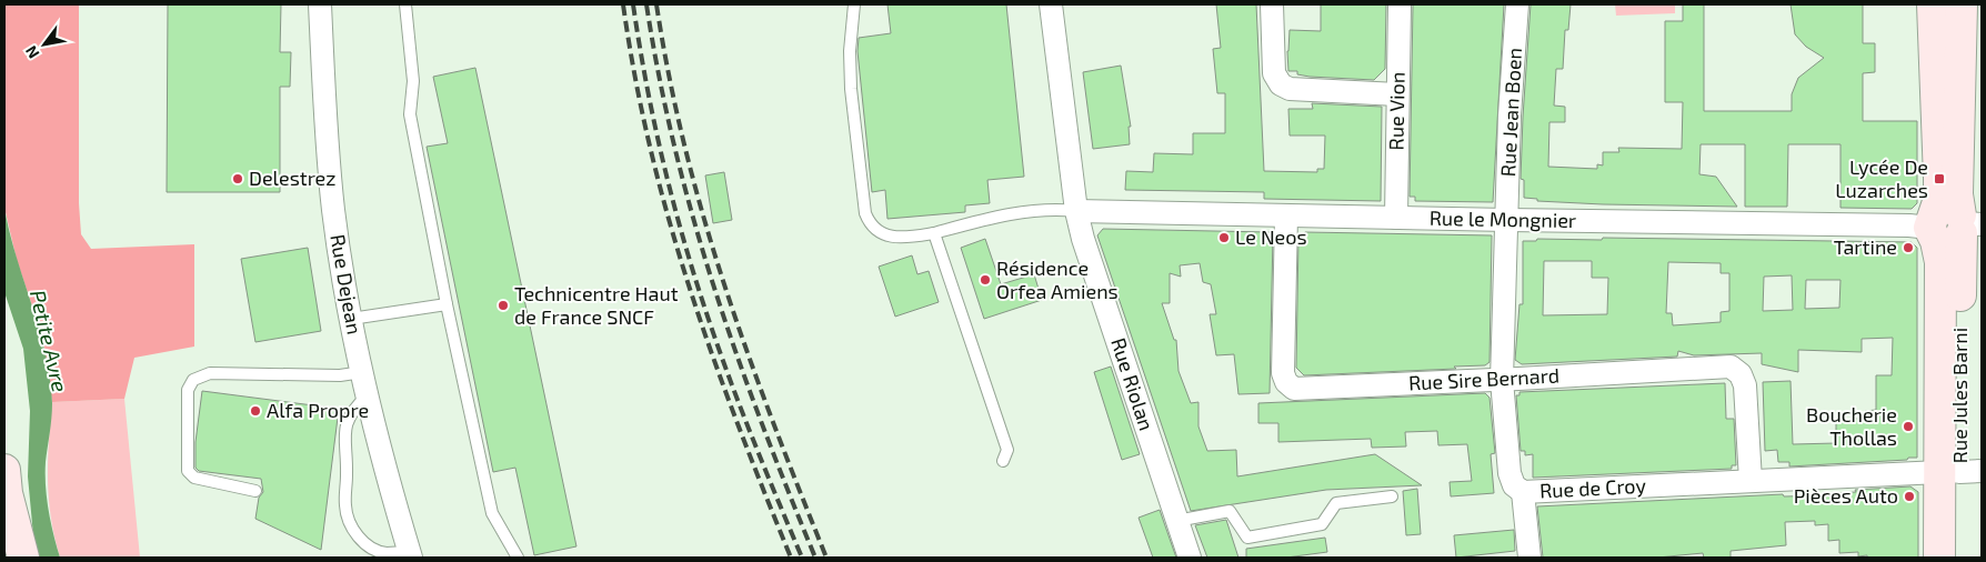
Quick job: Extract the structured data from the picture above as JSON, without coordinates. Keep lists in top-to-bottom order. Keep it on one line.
{"streets":{"main road":["Rue Jules Barni"],"street":["Rue Vion","Rue Jean Boen","Rue le Mongnier","Rue Dejean","Rue Sire Bernard","Rue Riolan","Rue de Croy"]},"crossings":[["Rue Vion","Rue le Mongnier"],["Rue Jean Boen","Rue le Mongnier"],["Rue Jean Boen","Rue de Croy"],["Rue le Mongnier","Rue Sire Bernard"],["Rue le Mongnier","Rue Riolan"],["Rue le Mongnier","Rue Jules Barni"],["Rue le Mongnier","Rue de Croy"],["Rue Sire Bernard","Rue de Croy"],["Rue Jules Barni","Rue de Croy"]],"water":["Petite Avre"],"places":{"other":["Delestrez","Le Neos","Tartine","Résidence Orfea Amiens","Technicentre Haut de France SNCF","Alfa Propre","Boucherie Thollas","Pièces Auto"],"transit":["Lycée De Luzarches"]},"north":"bottom left"}
